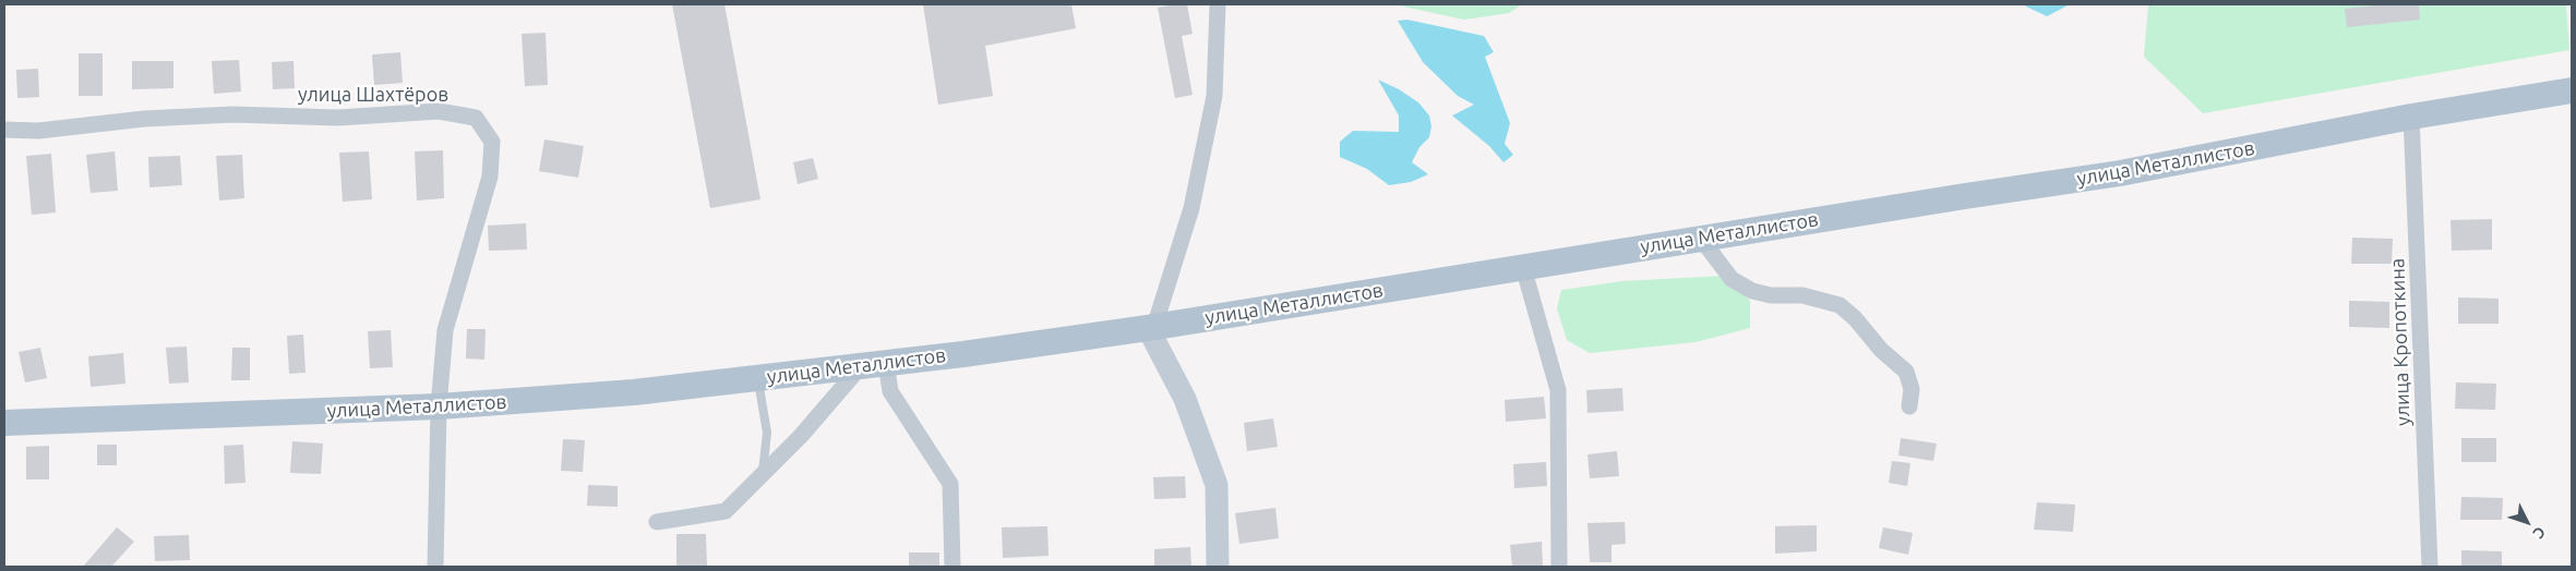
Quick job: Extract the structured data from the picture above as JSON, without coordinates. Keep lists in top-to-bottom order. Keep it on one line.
{"streets":{"main road":["улица Металлистов"],"street":["улица Шахтёров","улица Кропоткина"]},"crossings":[["улица Шахтёров","улица Металлистов"],["улица Металлистов","улица Кропоткина"]],"north":"bottom right"}
